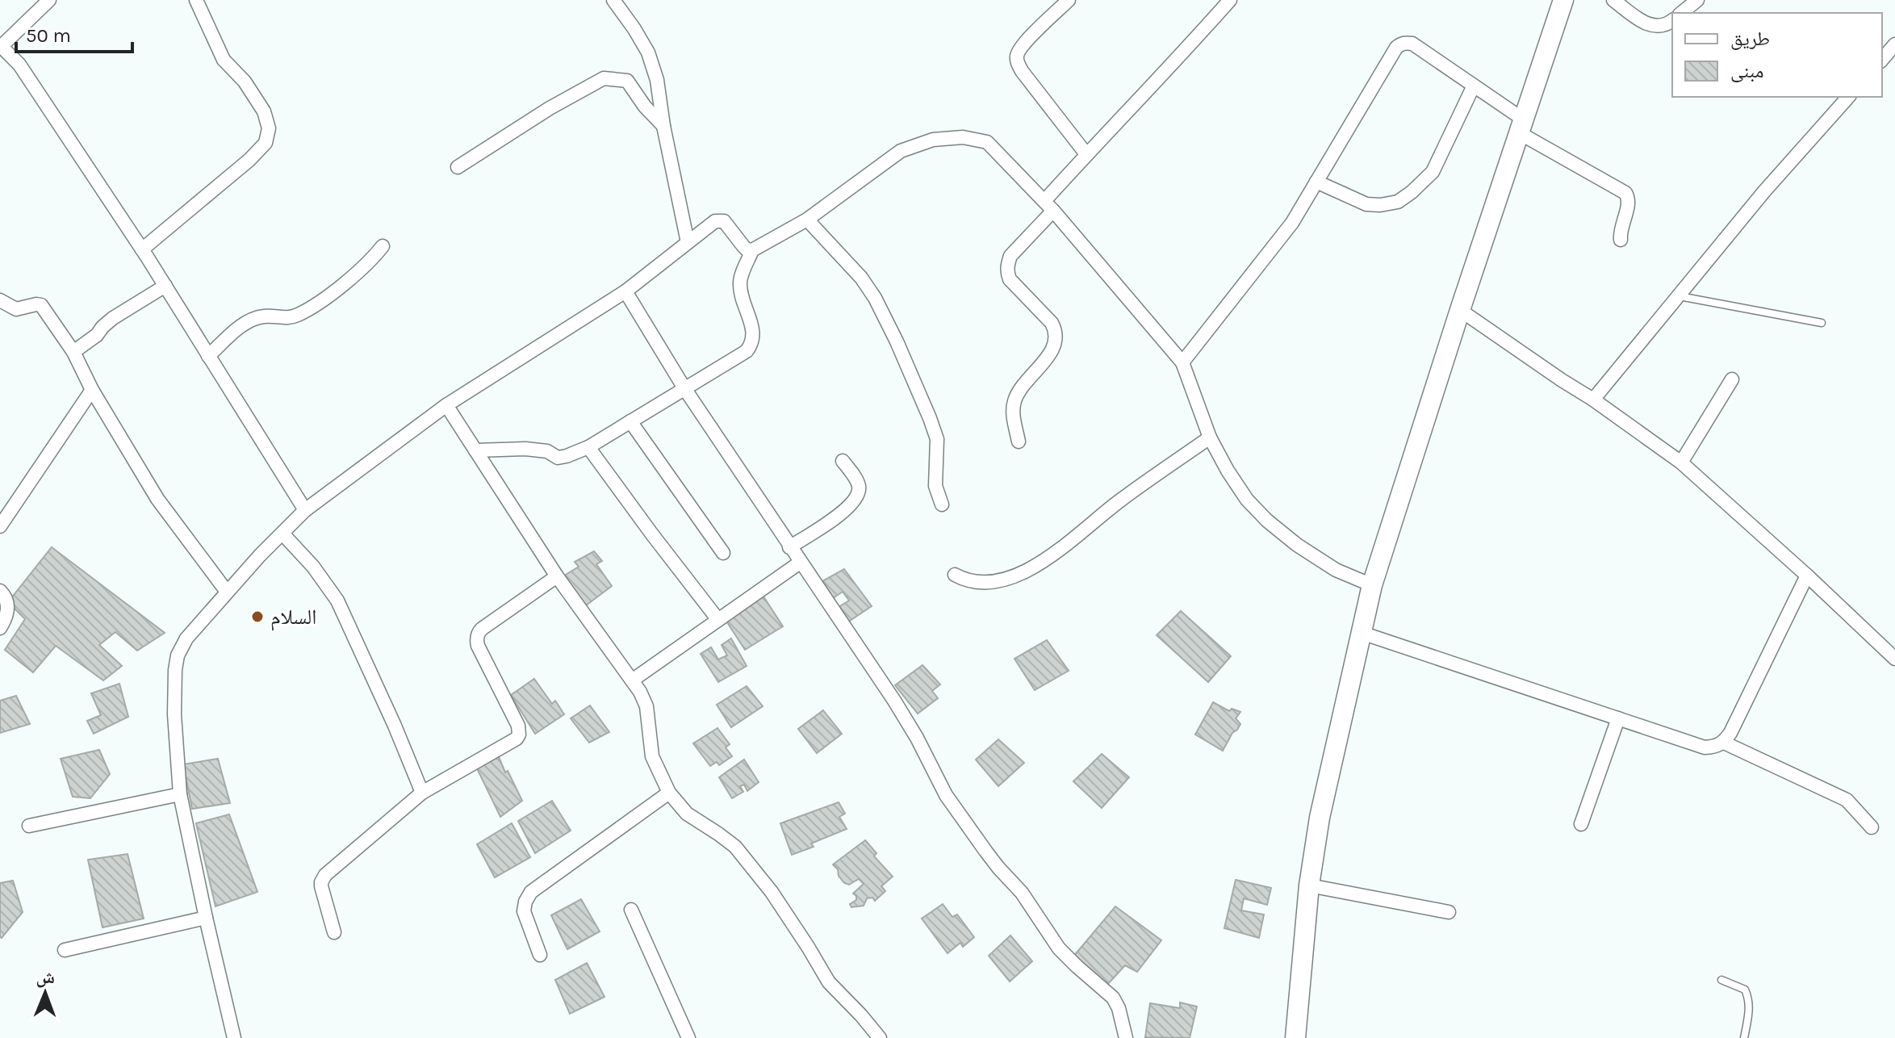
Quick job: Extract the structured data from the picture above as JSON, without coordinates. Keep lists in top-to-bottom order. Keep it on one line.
{"places":["السلام"],"legend":["طريق","مبنى"],"scale_bar":"50 m","north":"top"}
